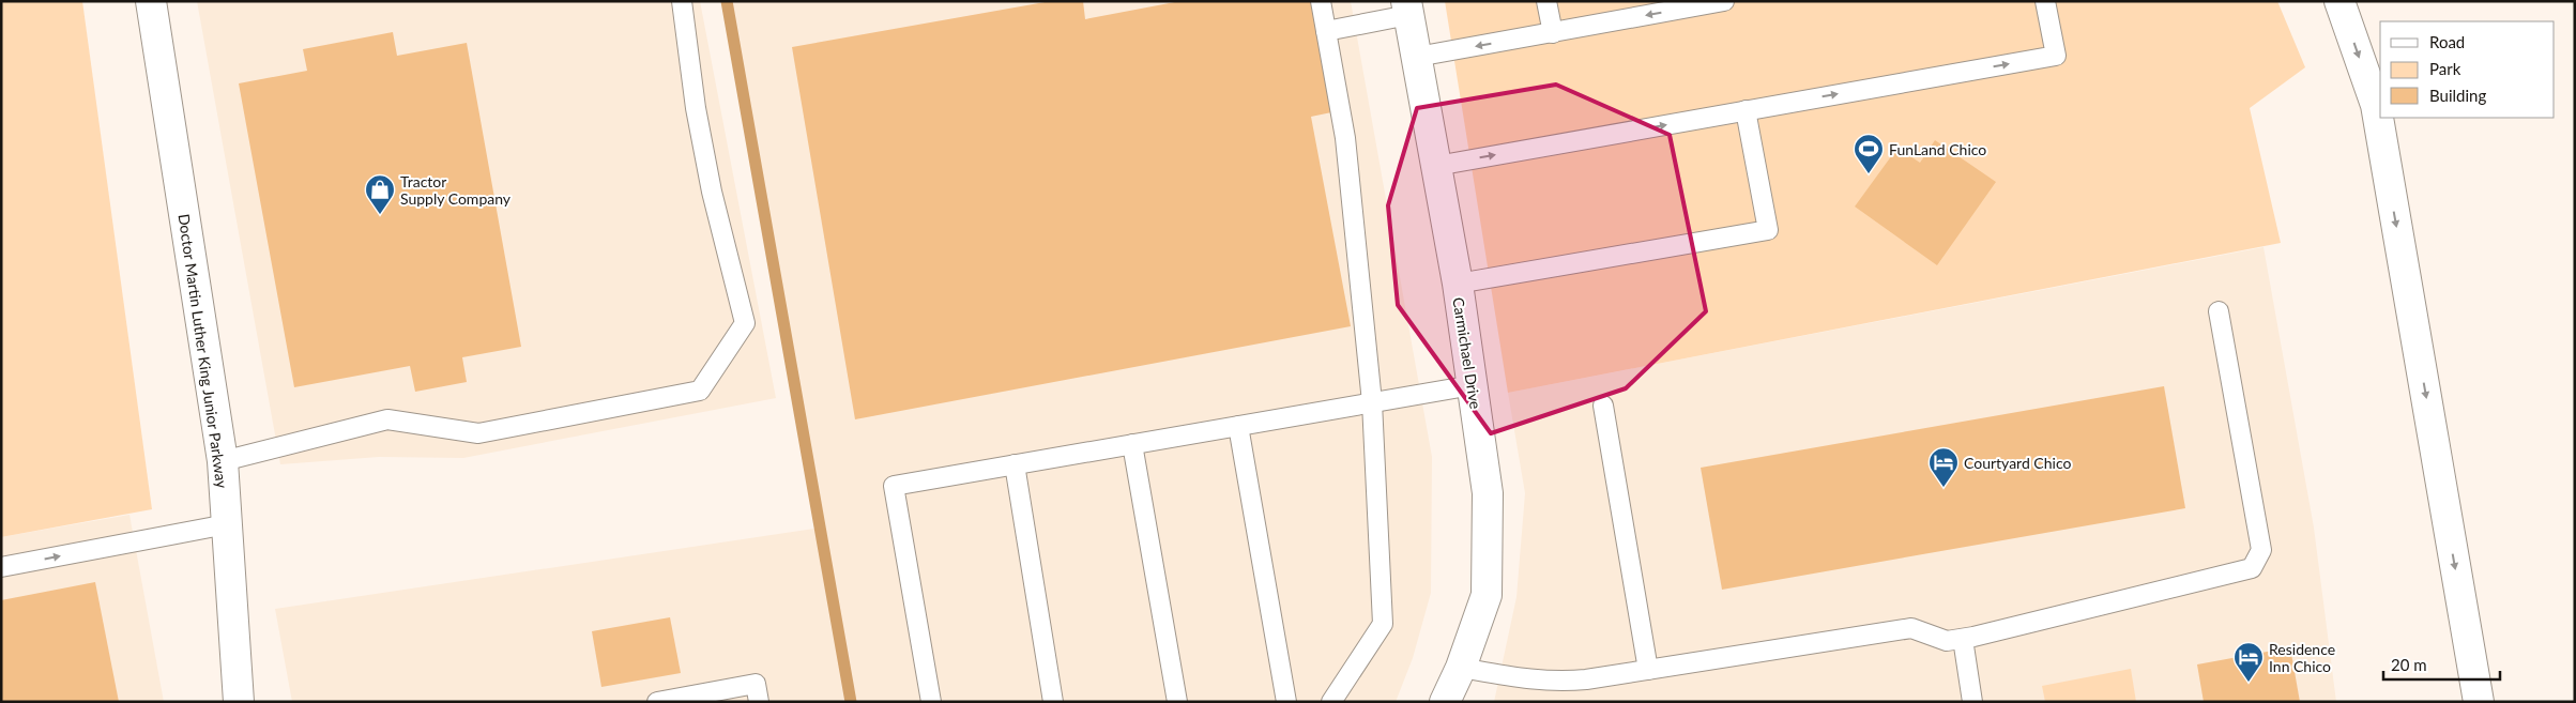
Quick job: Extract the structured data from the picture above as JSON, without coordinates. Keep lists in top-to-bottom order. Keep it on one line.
{"streets":{"main road":["Doctor Martin Luther King Junior Parkway","Carmichael Drive"]},"places":{"sports":["FunLand Chico"],"shop":["Tractor Supply Company"],"hotel":["Courtyard Chico","Residence Inn Chico"]},"legend":["Road","Park","Building"],"scale_bar":"20 m"}
